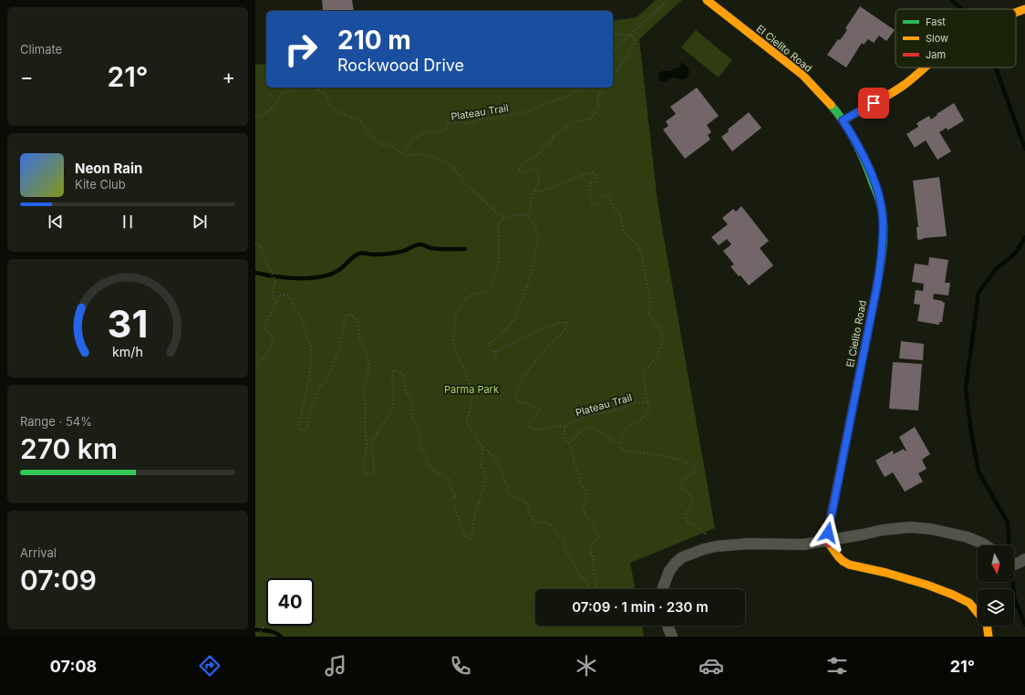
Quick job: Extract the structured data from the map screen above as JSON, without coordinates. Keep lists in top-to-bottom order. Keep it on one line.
{"streets":{"street":["El Cielito Road"],"path":["Plateau Trail"]},"parks":["Parma Park"],"legend":["Fast","Slow","Jam"],"north":"bottom","page":{"tile":["Climate",["Range · 54%","270 km"],["Arrival","07:09"]],"turn":["210 m","Rockwood Drive"],"heat":["−","21°","+"],"song":["Neon Rain","Kite Club"],"limit":"40","trip":"07:09 · 1 min · 230 m","tabs":["07:08","21°"],"gauge":["31","km/h"]}}
